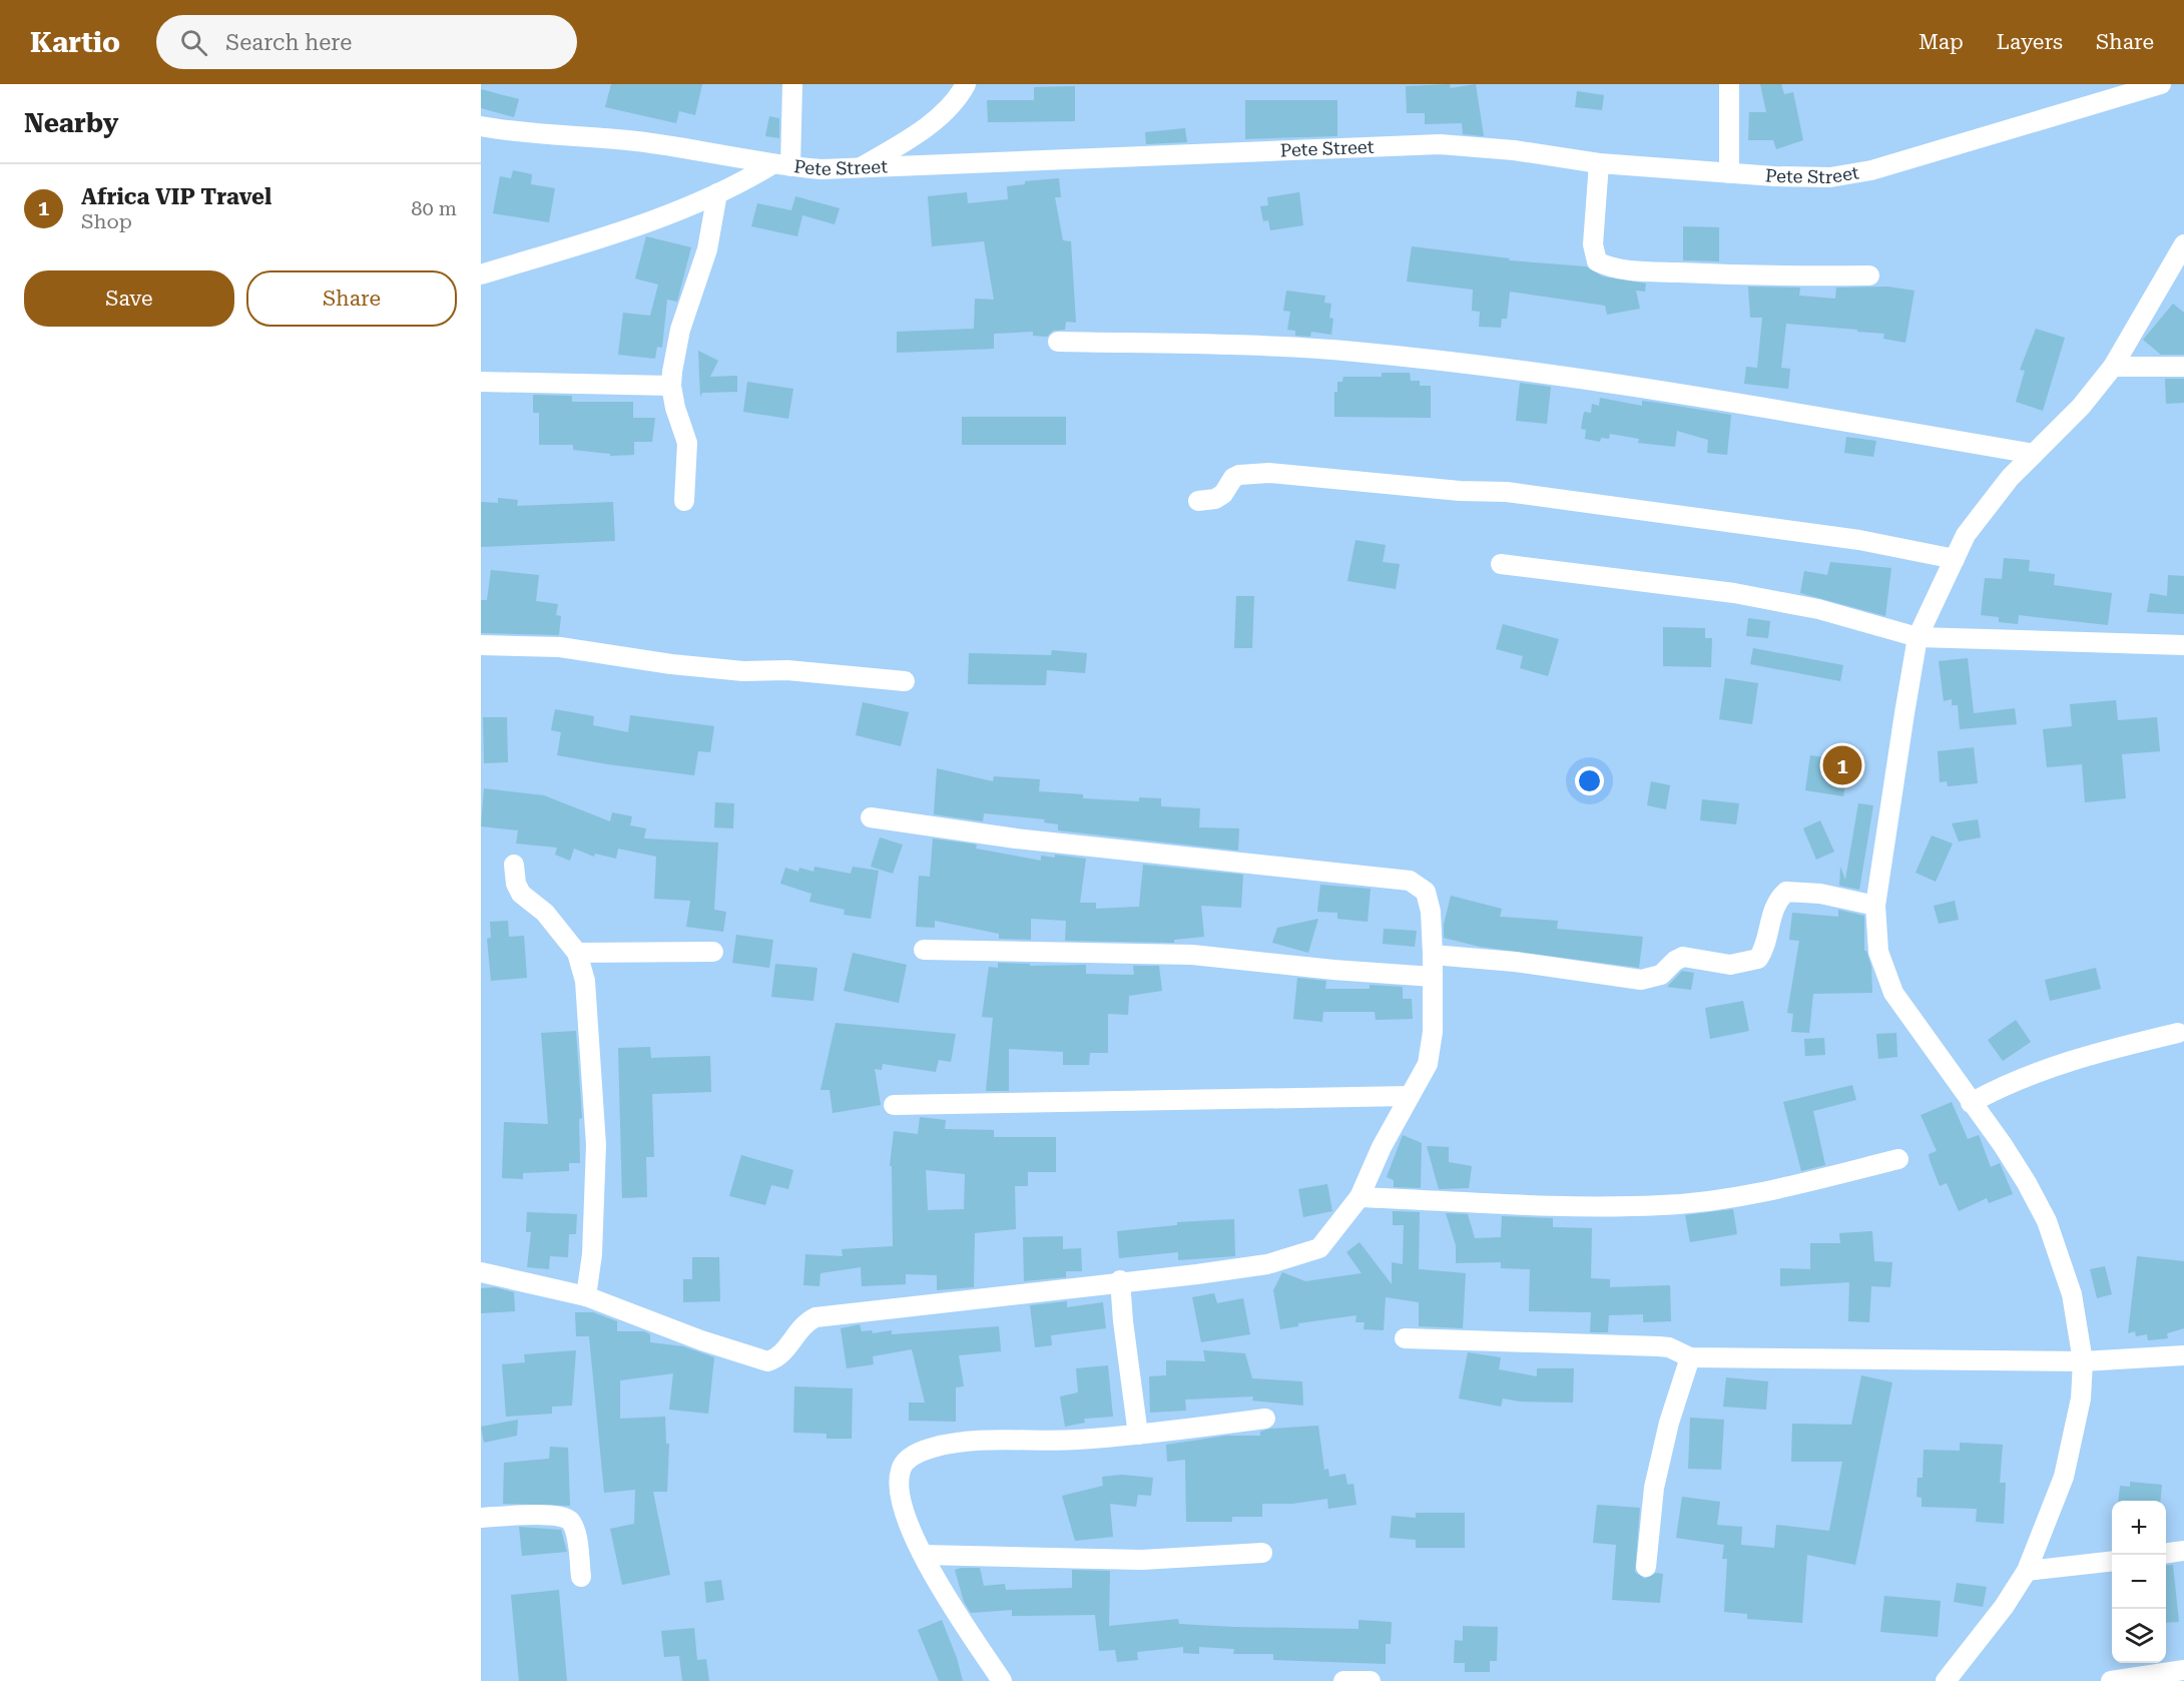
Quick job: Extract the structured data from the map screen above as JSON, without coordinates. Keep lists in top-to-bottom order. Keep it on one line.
{"streets":{"street":["Pete Street"]},"page":{"header":"Kartio","search":"Search here","nav":["Map","Layers","Share"],"heading":"Nearby","list":[{"mark":"1","name":"Africa VIP Travel","note":"Shop","value":"80 m"}],"buttons":["Save","Share"],"pins":"1","map_buttons":["+","−"]}}
